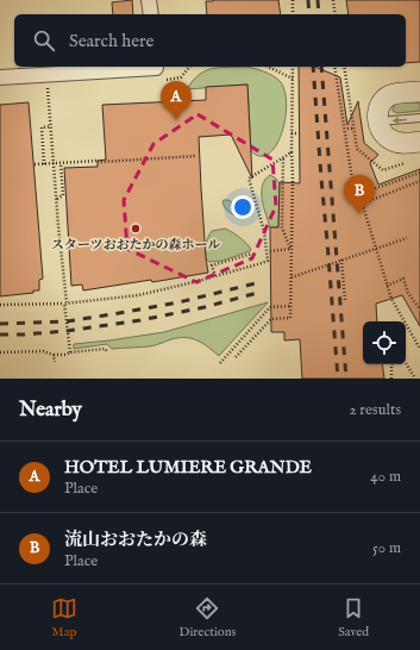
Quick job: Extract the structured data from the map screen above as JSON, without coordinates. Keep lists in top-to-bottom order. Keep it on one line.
{"places":["スターツおおたかの森ホール"],"page":{"search":"Search here","pins":["A","B"],"heading":["Nearby","2 results"],"list":[{"mark":"A","name":"HOTEL LUMIERE GRANDE","note":"Place","value":"40 m"},{"mark":"B","name":"流山おおたかの森","note":"Place","value":"50 m"}],"nav":["Map","Directions","Saved"]}}
